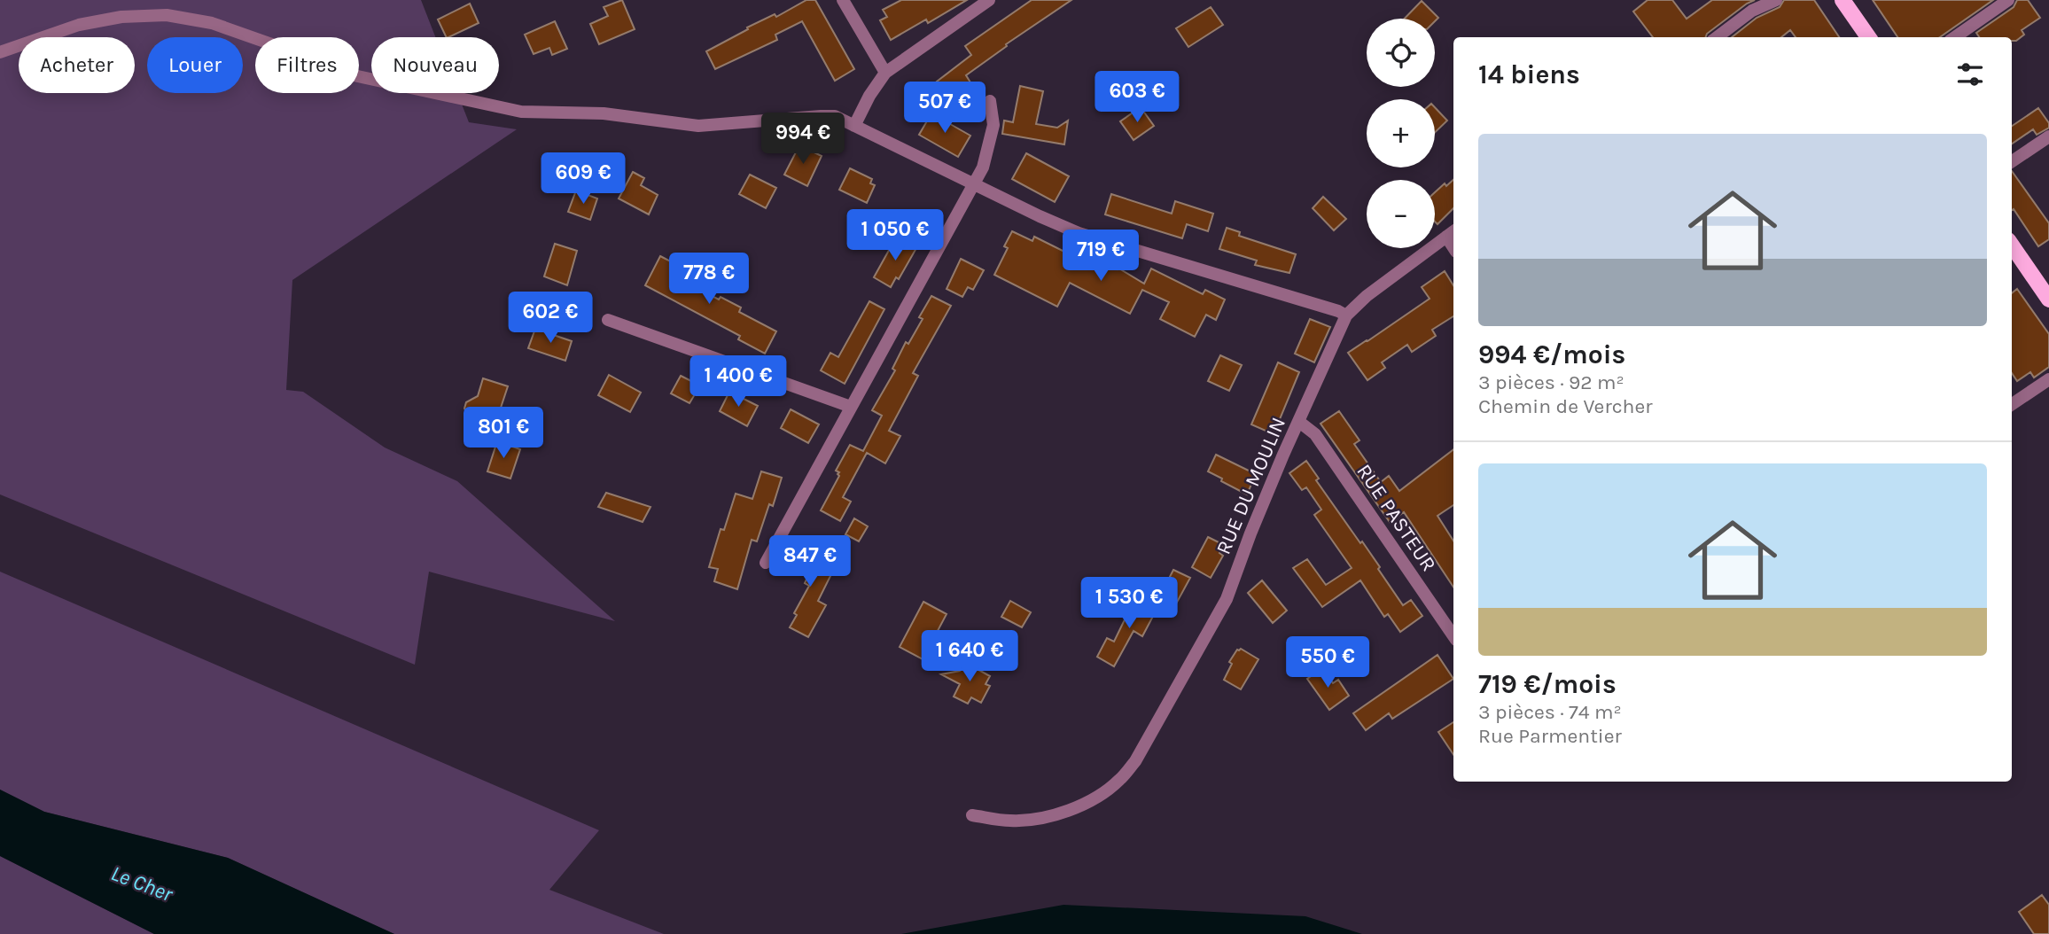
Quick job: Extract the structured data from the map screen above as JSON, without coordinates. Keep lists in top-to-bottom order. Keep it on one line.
{"streets":{"street":["RUE DU MOULIN","RUE PASTEUR"]},"crossings":[["RUE DU MOULIN","RUE PASTEUR"]],"water":["Le Cher"],"page":{"map_buttons":["+","−"],"chip":["Acheter","Louer","Filtres","Nouveau"],"heading":"14 biens","price":["603 €","507 €","994 €","609 €","1 050 €","719 €","778 €","602 €","1 400 €","801 €","847 €","1 530 €","1 640 €","550 €"],"list":[{"name":"994 €/mois","note":"3 pièces · 92 m² · Chemin de Vercher"},{"name":"719 €/mois","note":"3 pièces · 74 m² · Rue Parmentier"}]}}
